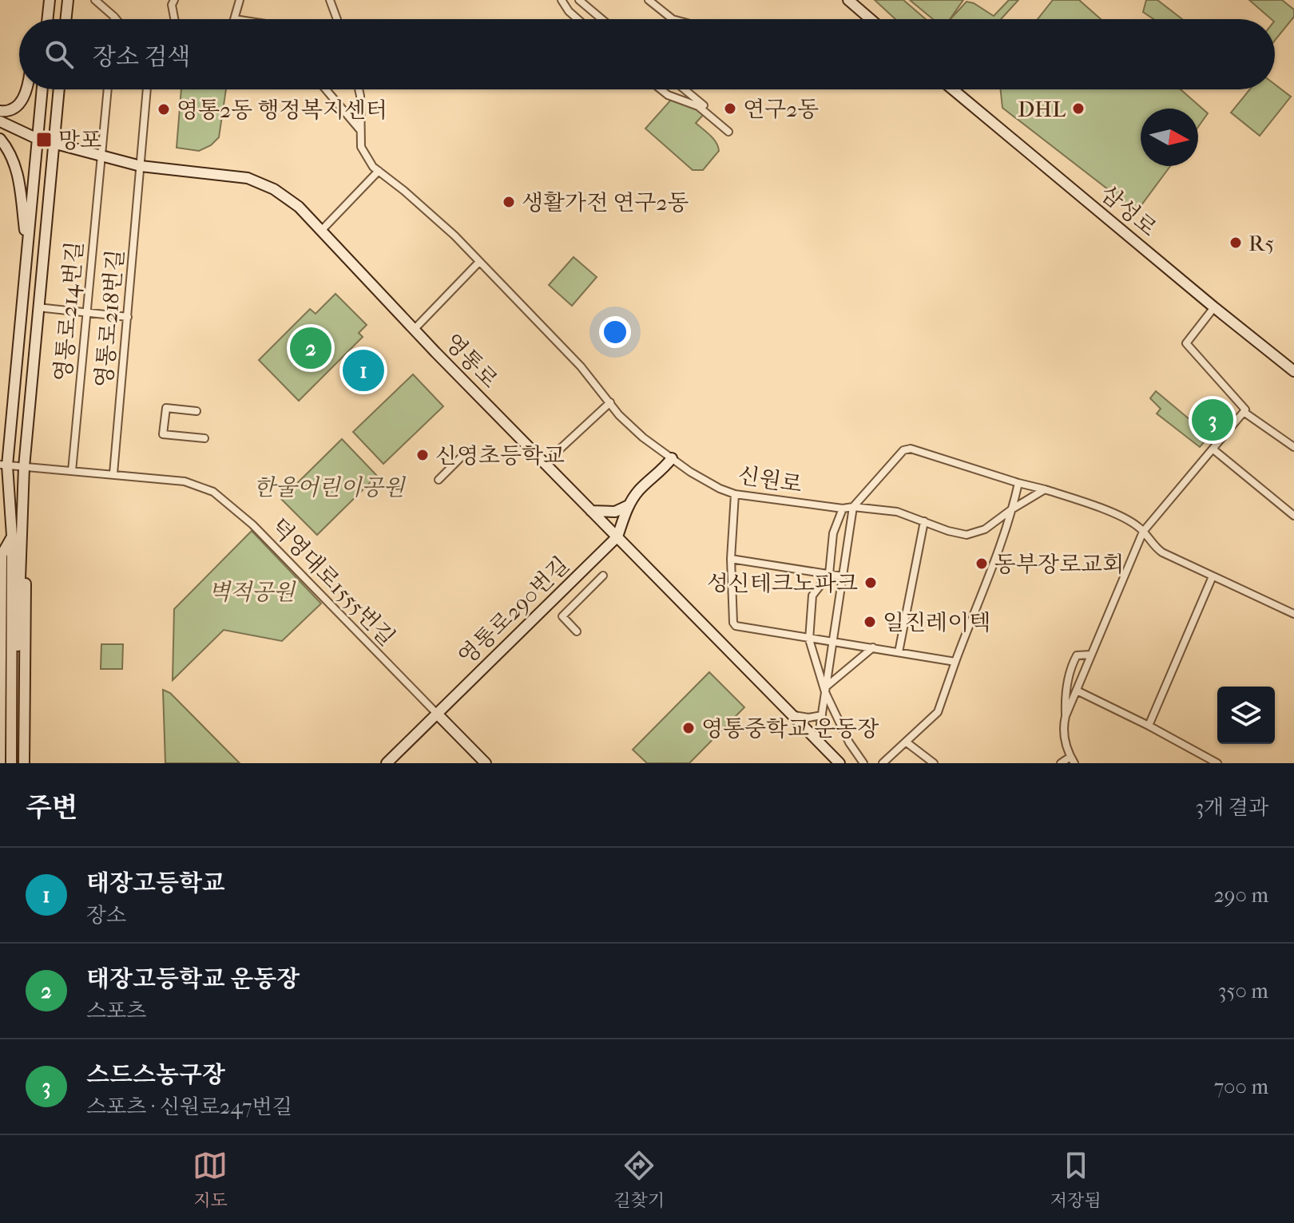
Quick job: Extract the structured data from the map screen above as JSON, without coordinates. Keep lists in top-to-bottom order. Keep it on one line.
{"streets":{"street":["삼성로","영통로214번길","영통로218번길","영통로","신원로","덕영대로1555번길","영통로290번길"]},"crossings":[["영통로214번길","영통로"],["영통로214번길","덕영대로1555번길"],["영통로218번길","영통로"],["영통로218번길","덕영대로1555번길"],["영통로","영통로290번길"],["덕영대로1555번길","영통로290번길"]],"parks":["한울어린이공원","벽적공원"],"places":{"other":["연구2동","DHL","영통2동 행정복지센터","생활가전 연구2동","R5","신영초등학교","동부장로교회","성신테크노파크","일진레이텍","영통중학교 운동장"],"transit":["망포"]},"north":"right","page":{"search":"장소 검색","pins":["2","1","3"],"heading":["주변","3개 결과"],"list":[{"mark":"1","name":"태장고등학교","note":"장소","value":"290 m"},{"mark":"2","name":"태장고등학교 운동장","note":"스포츠","value":"350 m"},{"mark":"3","name":"스드스농구장","note":"스포츠 · 신원로247번길","value":"700 m"}],"nav":["지도","길찾기","저장됨"]}}
